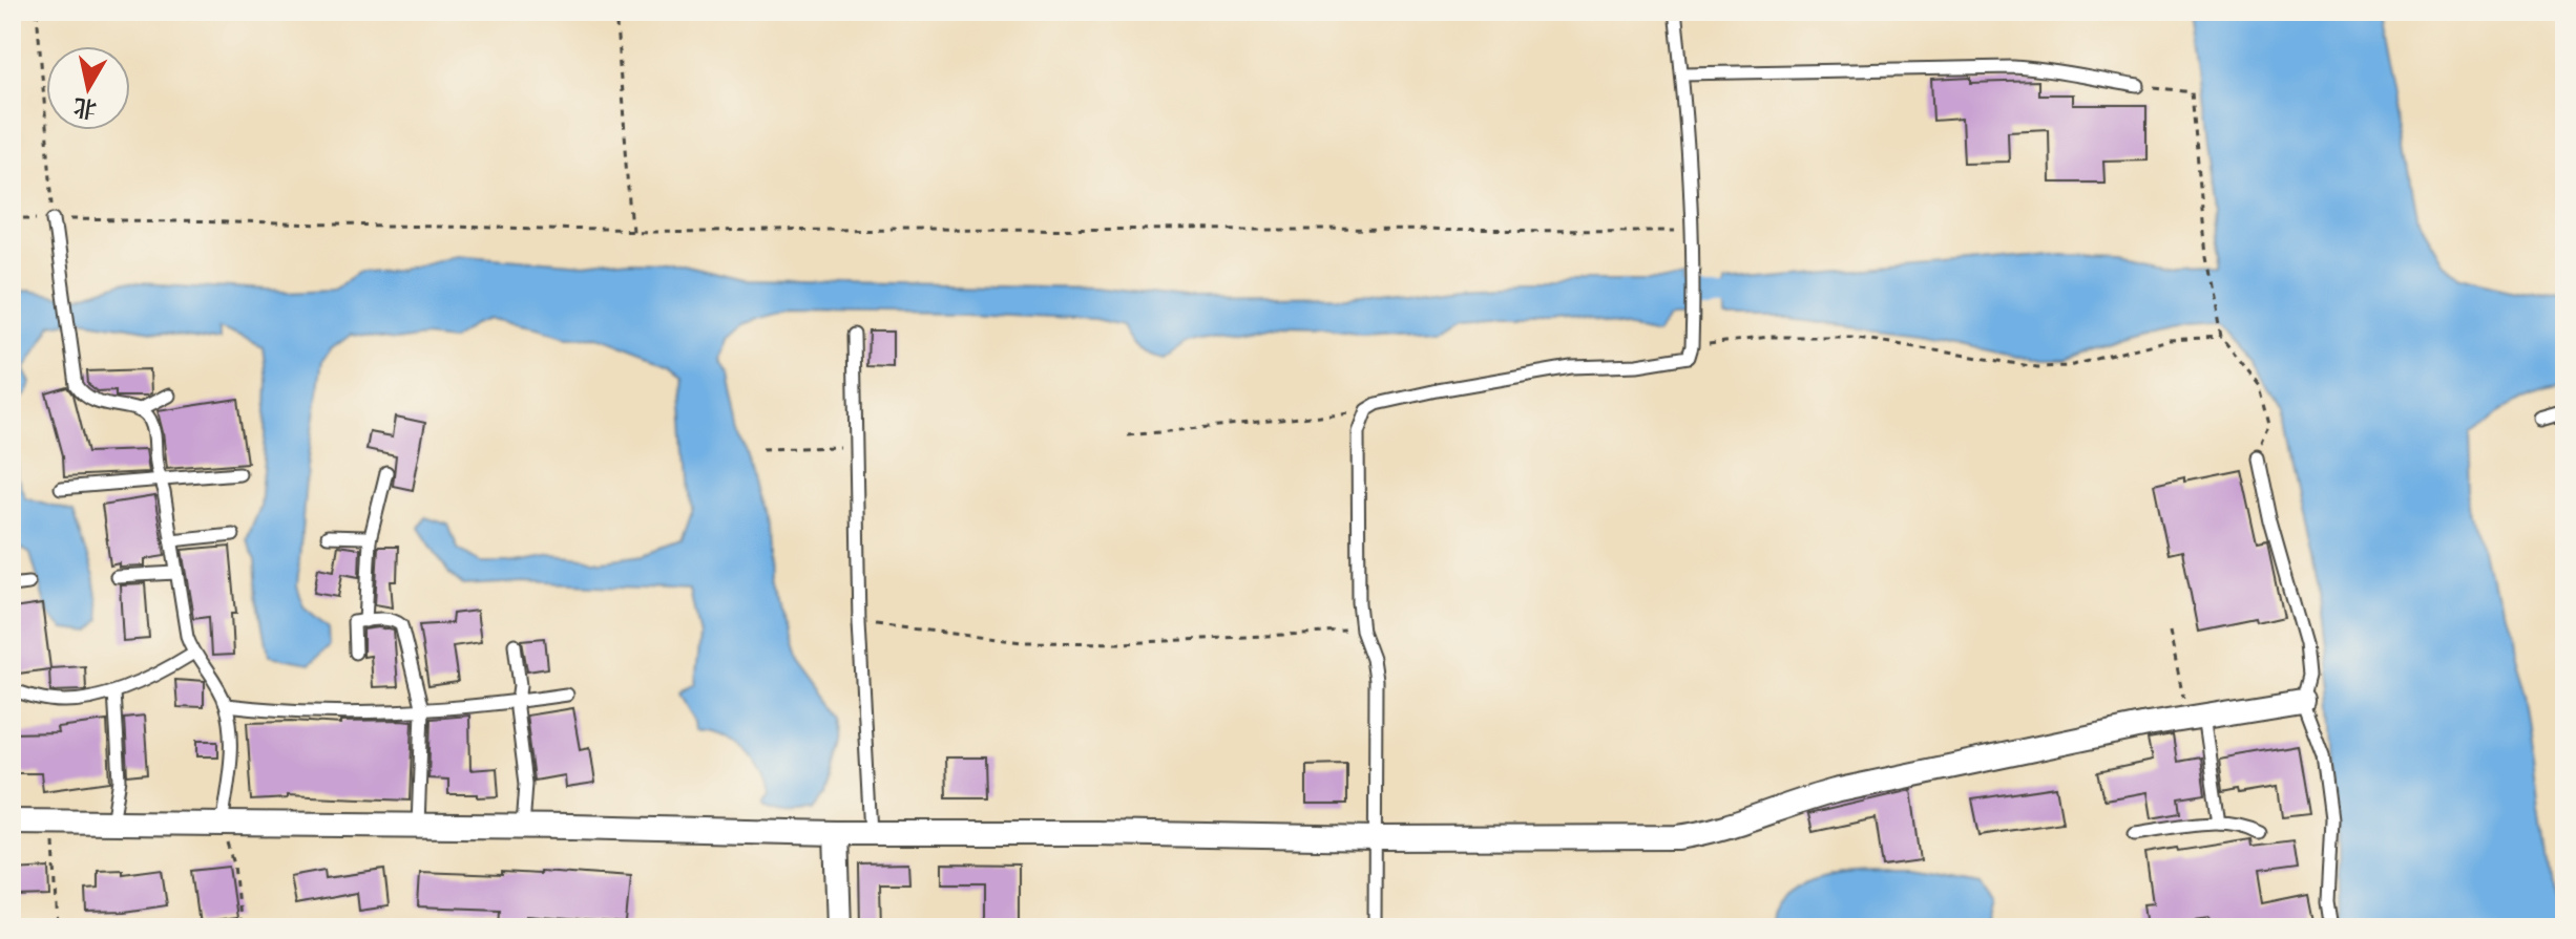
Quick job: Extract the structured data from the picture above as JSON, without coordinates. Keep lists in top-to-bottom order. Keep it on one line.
{"north":"bottom"}
